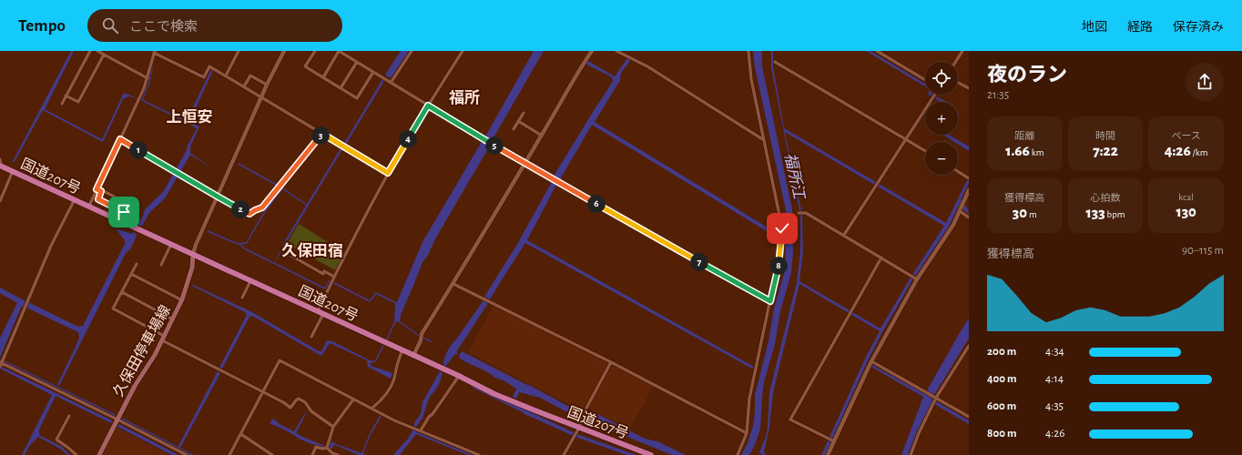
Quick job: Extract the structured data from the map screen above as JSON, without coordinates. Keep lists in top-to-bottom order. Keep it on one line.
{"streets":{"highway":["国道207号"],"main road":["久保田停車場線"]},"crossings":[["国道207号","久保田停車場線"]],"districts":["福所","上恒安","久保田宿"],"water":["福所江"],"page":{"header":"Tempo","search":"ここで検索","nav":["地図","経路","保存済み"],"heading":["夜のラン","21:35"],"map_buttons":["+","−"],"stats":[["距離","1.66 km"],["時間","7:22"],["ペース","4:26 /km"],["獲得標高","30 m"],["心拍数","133 bpm"],["kcal","130"]],"pins":["3","4","5","1","6","2","7","8"],"chart":["獲得標高","90–115 m"],"list":[{"name":"200 m","note":"4:34"},{"name":"400 m","note":"4:14"},{"name":"600 m","note":"4:35"},{"name":"800 m","note":"4:26"}]}}
